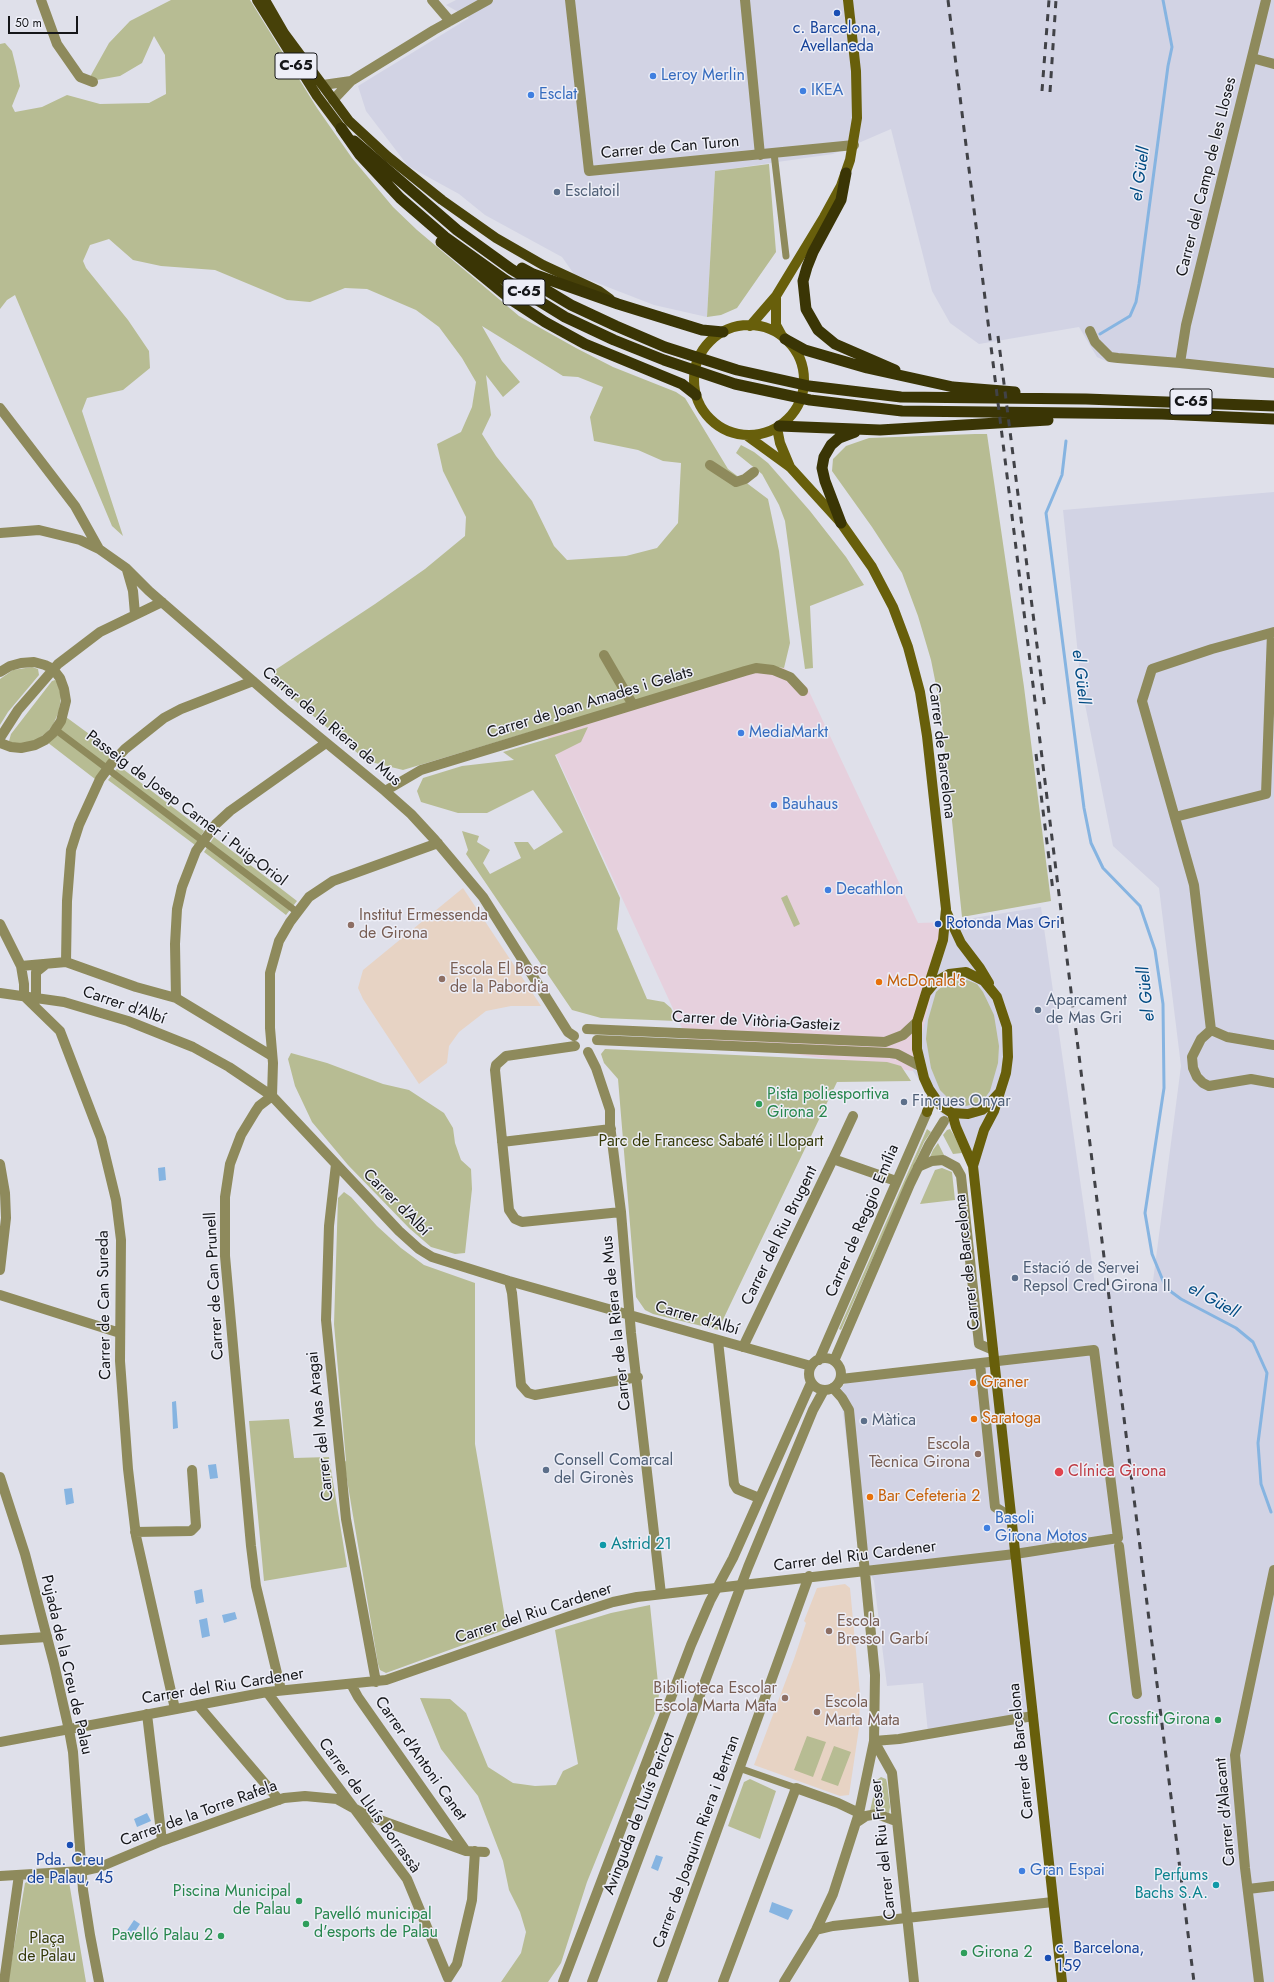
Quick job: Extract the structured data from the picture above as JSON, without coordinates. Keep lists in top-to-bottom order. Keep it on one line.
{"streets":{"highway":["C-65"],"main road":["Carrer de Barcelona","Carrer de Reggio Emília"],"street":["Carrer de Can Turon","Carrer del Camp de les Lloses","Carrer de Joan Amades i Gelats","Carrer de la Riera de Mus","Passeig de Josep Carner i Puig-Oriol","Carrer d'Albí","Carrer de Vitòria-Gasteiz","Carrer del Riu Brugent","Carrer de Can Prunell","Carrer de Can Sureda","Carrer del Mas Aragai","Carrer del Riu Cardener","Pujada de la Creu de Palau","Carrer d'Antoni Canet","Carrer de Lluís Borrassà","Carrer d'Alacant","Carrer de la Torre Rafela","Avinguda de Lluís Pericot","Carrer de Joaquim Riera i Bertran","Carrer del Riu Freser"]},"crossings":[["Carrer de Joan Amades i Gelats","Carrer de la Riera de Mus"],["Carrer de la Riera de Mus","Carrer d'Albí"],["Carrer de la Riera de Mus","Carrer de Vitòria-Gasteiz"],["Carrer de la Riera de Mus","Carrer del Riu Cardener"],["Carrer de Barcelona","Carrer de Vitòria-Gasteiz"],["Carrer de Barcelona","Carrer de Reggio Emília"],["Carrer de Barcelona","Carrer del Riu Cardener"],["Carrer d'Albí","Carrer de Reggio Emília"],["Carrer d'Albí","Carrer del Riu Brugent"],["Carrer d'Albí","Carrer de Can Prunell"],["Carrer d'Albí","Carrer de Can Sureda"],["Carrer d'Albí","Carrer del Mas Aragai"],["Carrer d'Albí","Avinguda de Lluís Pericot"],["Carrer de Vitòria-Gasteiz","Carrer de Reggio Emília"],["Carrer de Reggio Emília","Carrer del Riu Brugent"],["Carrer de Reggio Emília","Avinguda de Lluís Pericot"],["Carrer de Can Prunell","Carrer del Riu Cardener"],["Carrer de Can Sureda","Carrer del Riu Cardener"],["Carrer del Mas Aragai","Carrer del Riu Cardener"],["Carrer del Riu Cardener","Pujada de la Creu de Palau"],["Carrer del Riu Cardener","Carrer d'Antoni Canet"],["Carrer del Riu Cardener","Carrer de Lluís Borrassà"],["Carrer del Riu Cardener","Avinguda de Lluís Pericot"],["Carrer del Riu Cardener","Carrer de Joaquim Riera i Bertran"],["Pujada de la Creu de Palau","Carrer de la Torre Rafela"],["Carrer d'Antoni Canet","Carrer de Lluís Borrassà"],["Carrer d'Antoni Canet","Carrer de la Torre Rafela"],["Carrer de Lluís Borrassà","Carrer de la Torre Rafela"]],"water":["el Güell"],"parks":["Parc de Francesc Sabaté i Llopart","Plaça de Palau"],"places":["c. Barcelona, Avellaneda","Leroy Merlin","IKEA","Esclat","Esclatoil","MediaMarkt","Bauhaus","Decathlon","Rotonda Mas Gri","Institut Ermessenda de Girona","Escola El Bosc de la Pabordia","McDonald's","Aparcament de Mas Gri","Finques Onyar","Pista poliesportiva Girona 2","Estació de Servei Repsol Cred Girona II","Graner","Saratoga","Màtica","Escola Tècnica Girona","Consell Comarcal del Gironès","Clínica Girona","Bar Cefeteria 2","Basoli Girona Motos","Astrid 21","Escola Bressol Garbí","Bibilioteca Escolar Escola Marta Mata","Escola Marta Mata","Crossfit Girona","Pda. Creu de Palau, 45","Gran Espai","Perfums Bachs S.A.","Piscina Municipal de Palau","Pavelló municipal d'esports de Palau","Pavelló Palau 2","Girona 2","c. Barcelona, 159"],"scale_bar":"50 m"}
